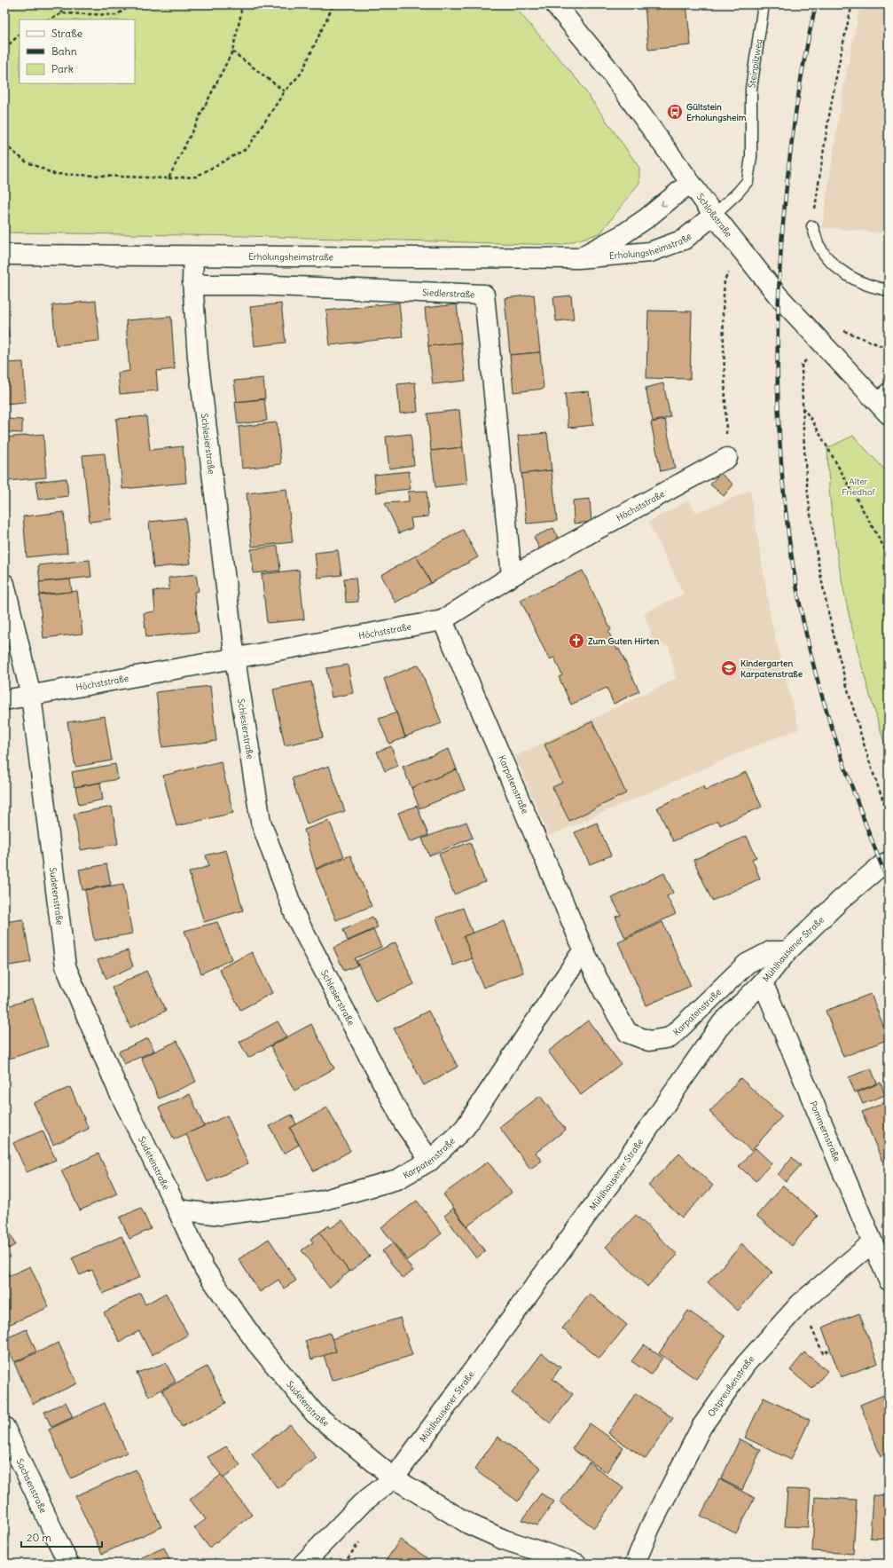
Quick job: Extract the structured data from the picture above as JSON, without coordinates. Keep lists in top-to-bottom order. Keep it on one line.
{"streets":{"street":["Schloßstraße","Erholungsheimstraße","Siedlerstraße","Schlesierstraße","Höchststraße","Karpatenstraße","Sudetenstraße","Mühlhausener Straße","Pommernstraße","Ostpreußenstraße","Sachsenstraße"],"lane":["Steinpilzweg"]},"crossings":[["Steinpilzweg","Schloßstraße"],["Steinpilzweg","Erholungsheimstraße"],["Schloßstraße","Erholungsheimstraße"],["Erholungsheimstraße","Schlesierstraße"],["Siedlerstraße","Schlesierstraße"],["Siedlerstraße","Höchststraße"],["Schlesierstraße","Höchststraße"],["Schlesierstraße","Karpatenstraße"],["Höchststraße","Karpatenstraße"],["Höchststraße","Sudetenstraße"],["Karpatenstraße","Sudetenstraße"],["Karpatenstraße","Mühlhausener Straße"],["Sudetenstraße","Mühlhausener Straße"],["Mühlhausener Straße","Pommernstraße"],["Pommernstraße","Ostpreußenstraße"]],"parks":["Alter Friedhof"],"places":{"bus stop":["Gültstein Erholungsheim"],"church":["Zum Guten Hirten"],"school or university":["Kindergarten Karpatenstraße"]},"legend":["Straße","Bahn","Park"],"scale_bar":"20 m"}
